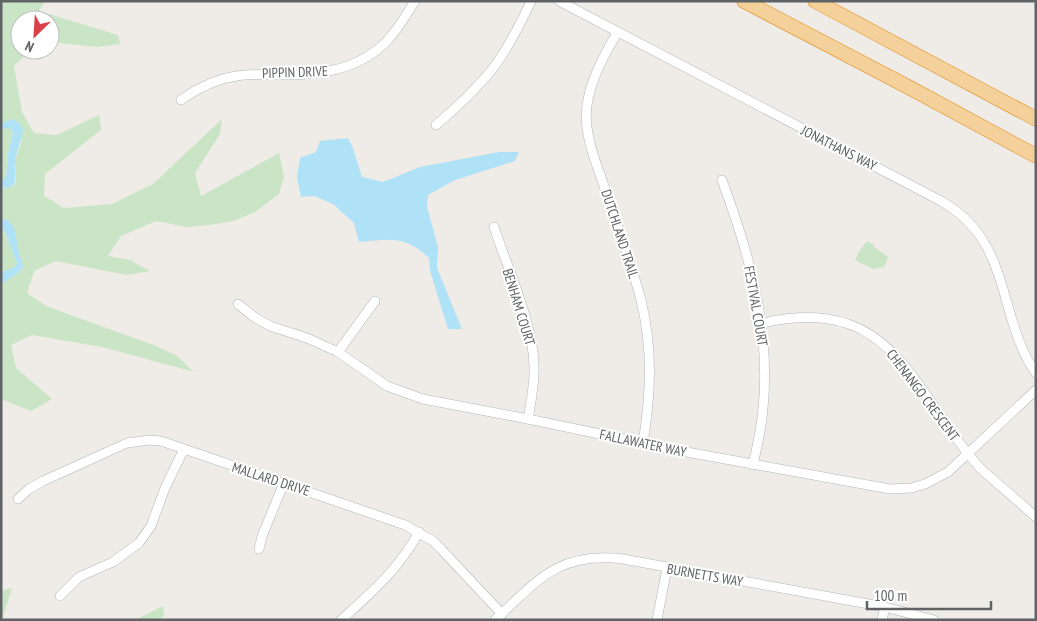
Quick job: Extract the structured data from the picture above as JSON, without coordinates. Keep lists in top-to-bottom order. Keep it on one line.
{"streets":{"street":["PIPPIN DRIVE","JONATHANS WAY","DUTCHLAND TRAIL","FESTIVAL COURT","BENHAM COURT","CHENANGO CRESCENT","FALLAWATER WAY","MALLARD DRIVE","BURNETTS WAY"]},"crossings":[["JONATHANS WAY","DUTCHLAND TRAIL"],["DUTCHLAND TRAIL","FALLAWATER WAY"],["FESTIVAL COURT","CHENANGO CRESCENT"],["FESTIVAL COURT","FALLAWATER WAY"],["BENHAM COURT","FALLAWATER WAY"],["CHENANGO CRESCENT","FALLAWATER WAY"],["MALLARD DRIVE","BURNETTS WAY"]],"scale_bar":"100 m","north":"bottom left"}
